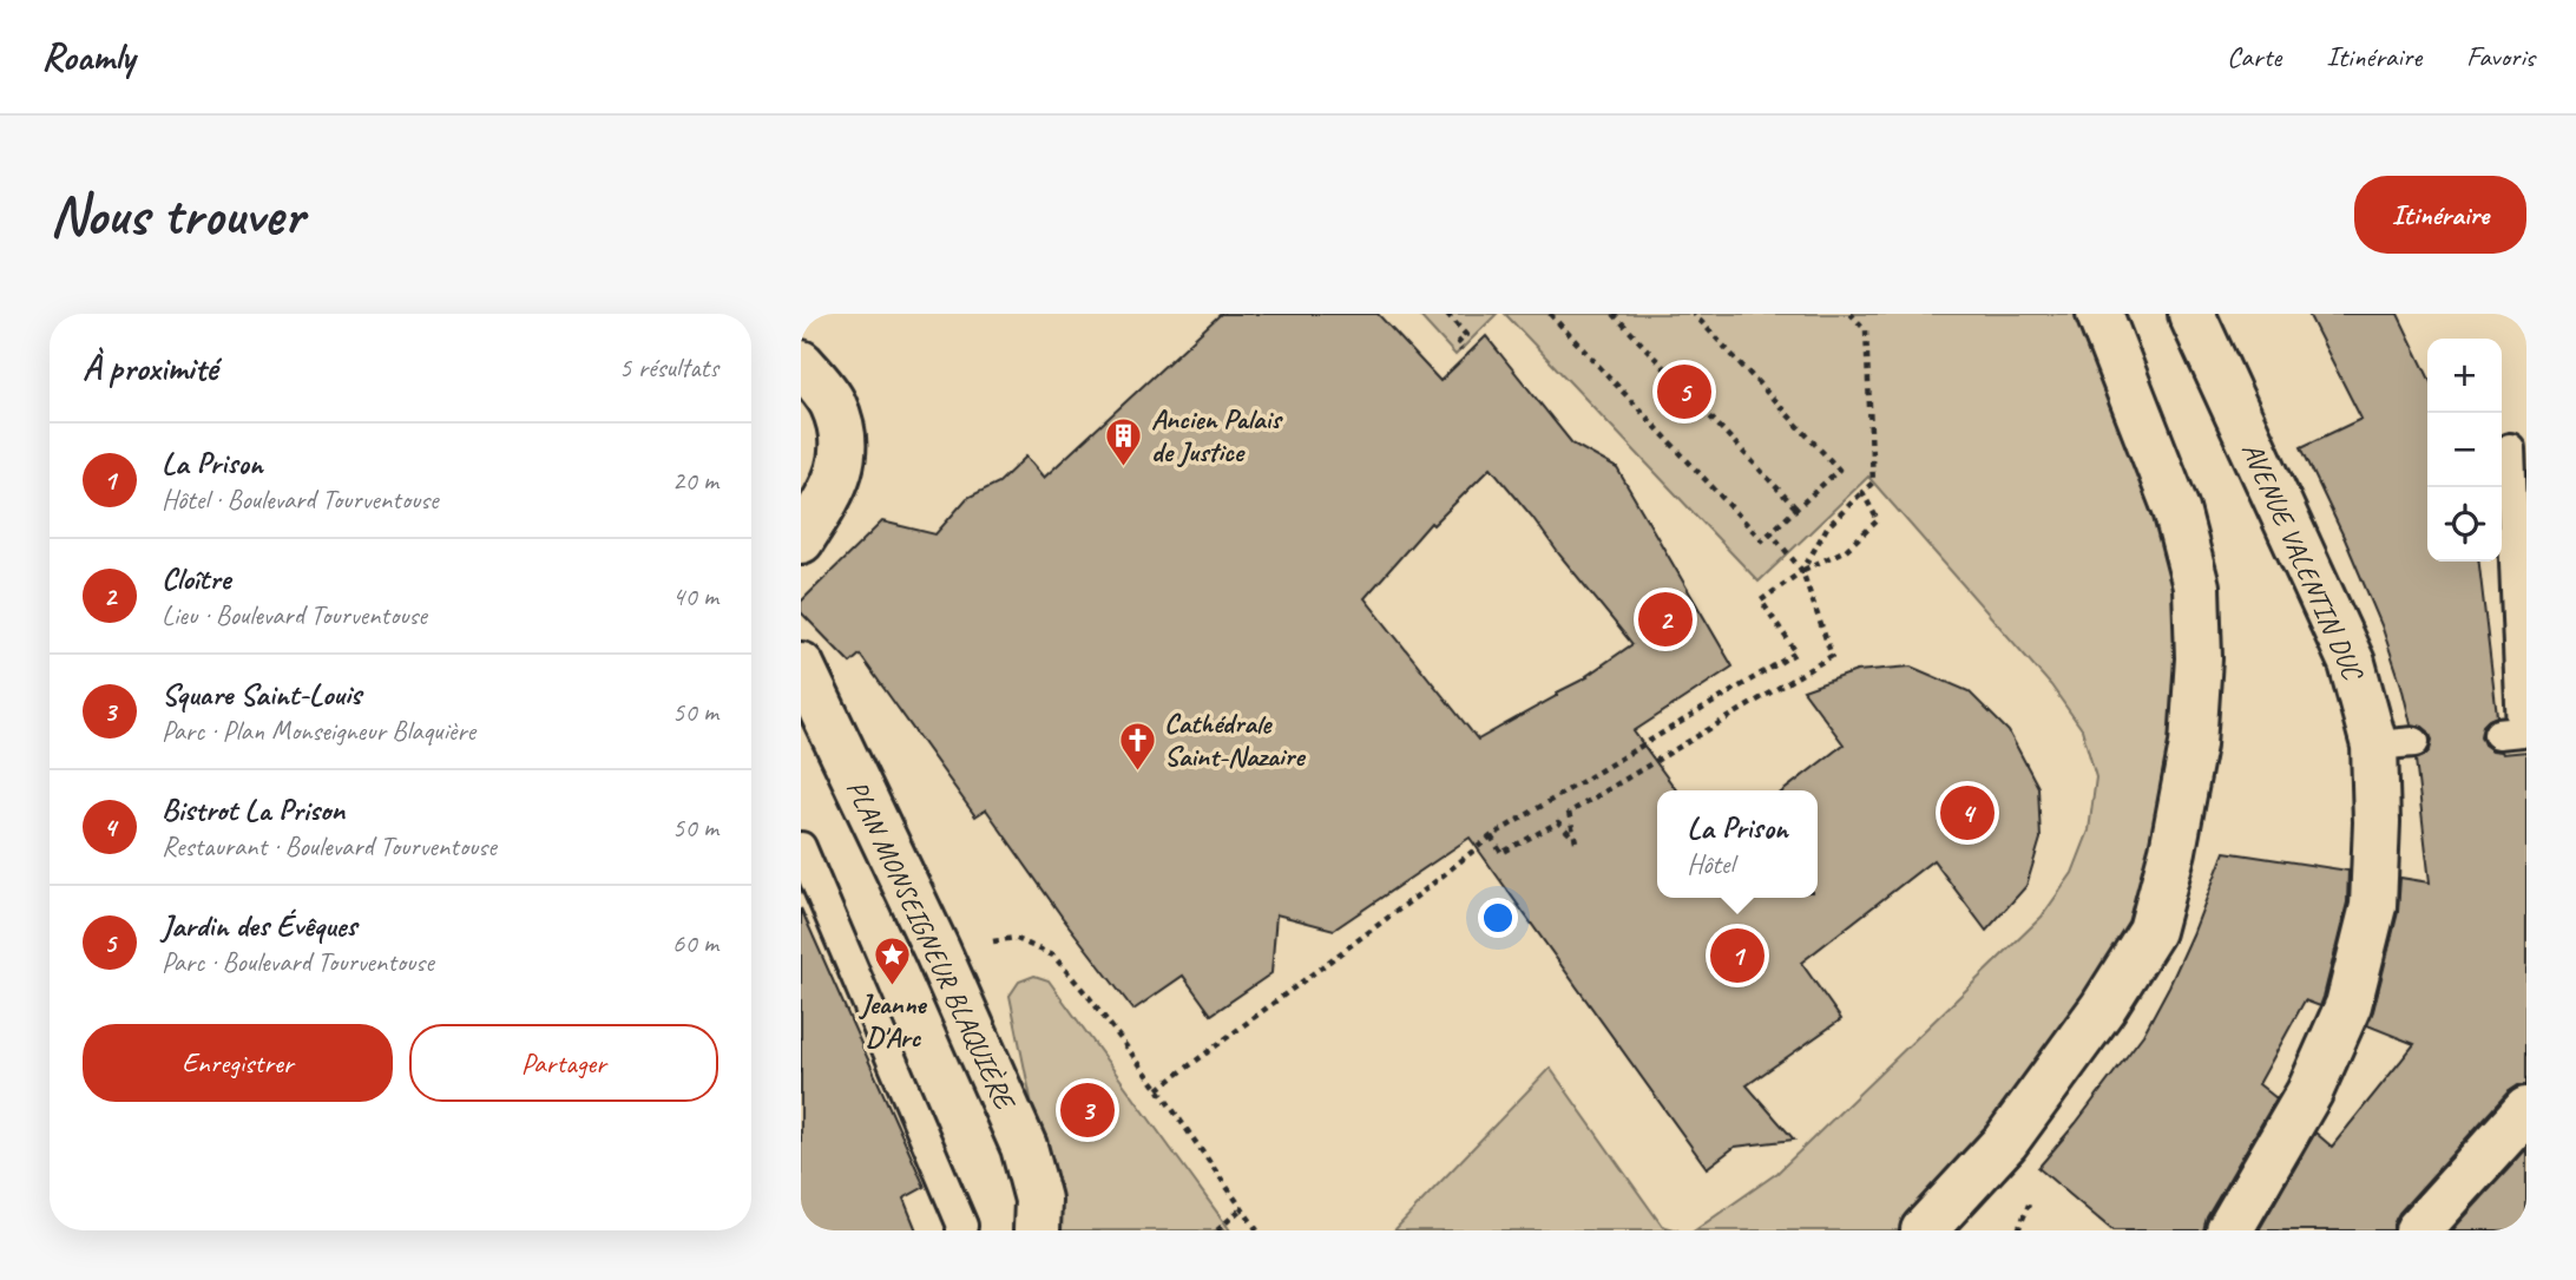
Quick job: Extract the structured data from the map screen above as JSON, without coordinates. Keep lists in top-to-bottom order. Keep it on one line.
{"streets":{"street":["AVENUE VALENTIN DUC","PLAN MONSEIGNEUR BLAQUIÈRE"]},"places":{"building":["Ancien Palais de Justice"],"church":["Cathédrale Saint-Nazaire"],"place":["Jeanne D'Arc"]},"page":{"header":"Roamly","nav":["Carte","Itinéraire","Favoris"],"buttons":["Itinéraire",["Enregistrer","Partager"]],"title":"Nous trouver","heading":["À proximité","5 résultats"],"map_buttons":["+","−"],"pins":["5","2","4","1","3"],"list":[{"mark":"1","name":"La Prison","note":"Hôtel · Boulevard Tourventouse","value":"20 m"},{"mark":"2","name":"Cloître","note":"Lieu · Boulevard Tourventouse","value":"40 m"},{"mark":"3","name":"Square Saint-Louis","note":"Parc · Plan Monseigneur Blaquière","value":"50 m"},{"mark":"4","name":"Bistrot La Prison","note":"Restaurant · Boulevard Tourventouse","value":"50 m"},{"mark":"5","name":"Jardin des Évêques","note":"Parc · Boulevard Tourventouse","value":"60 m"}],"popup":["La Prison","Hôtel"]}}
